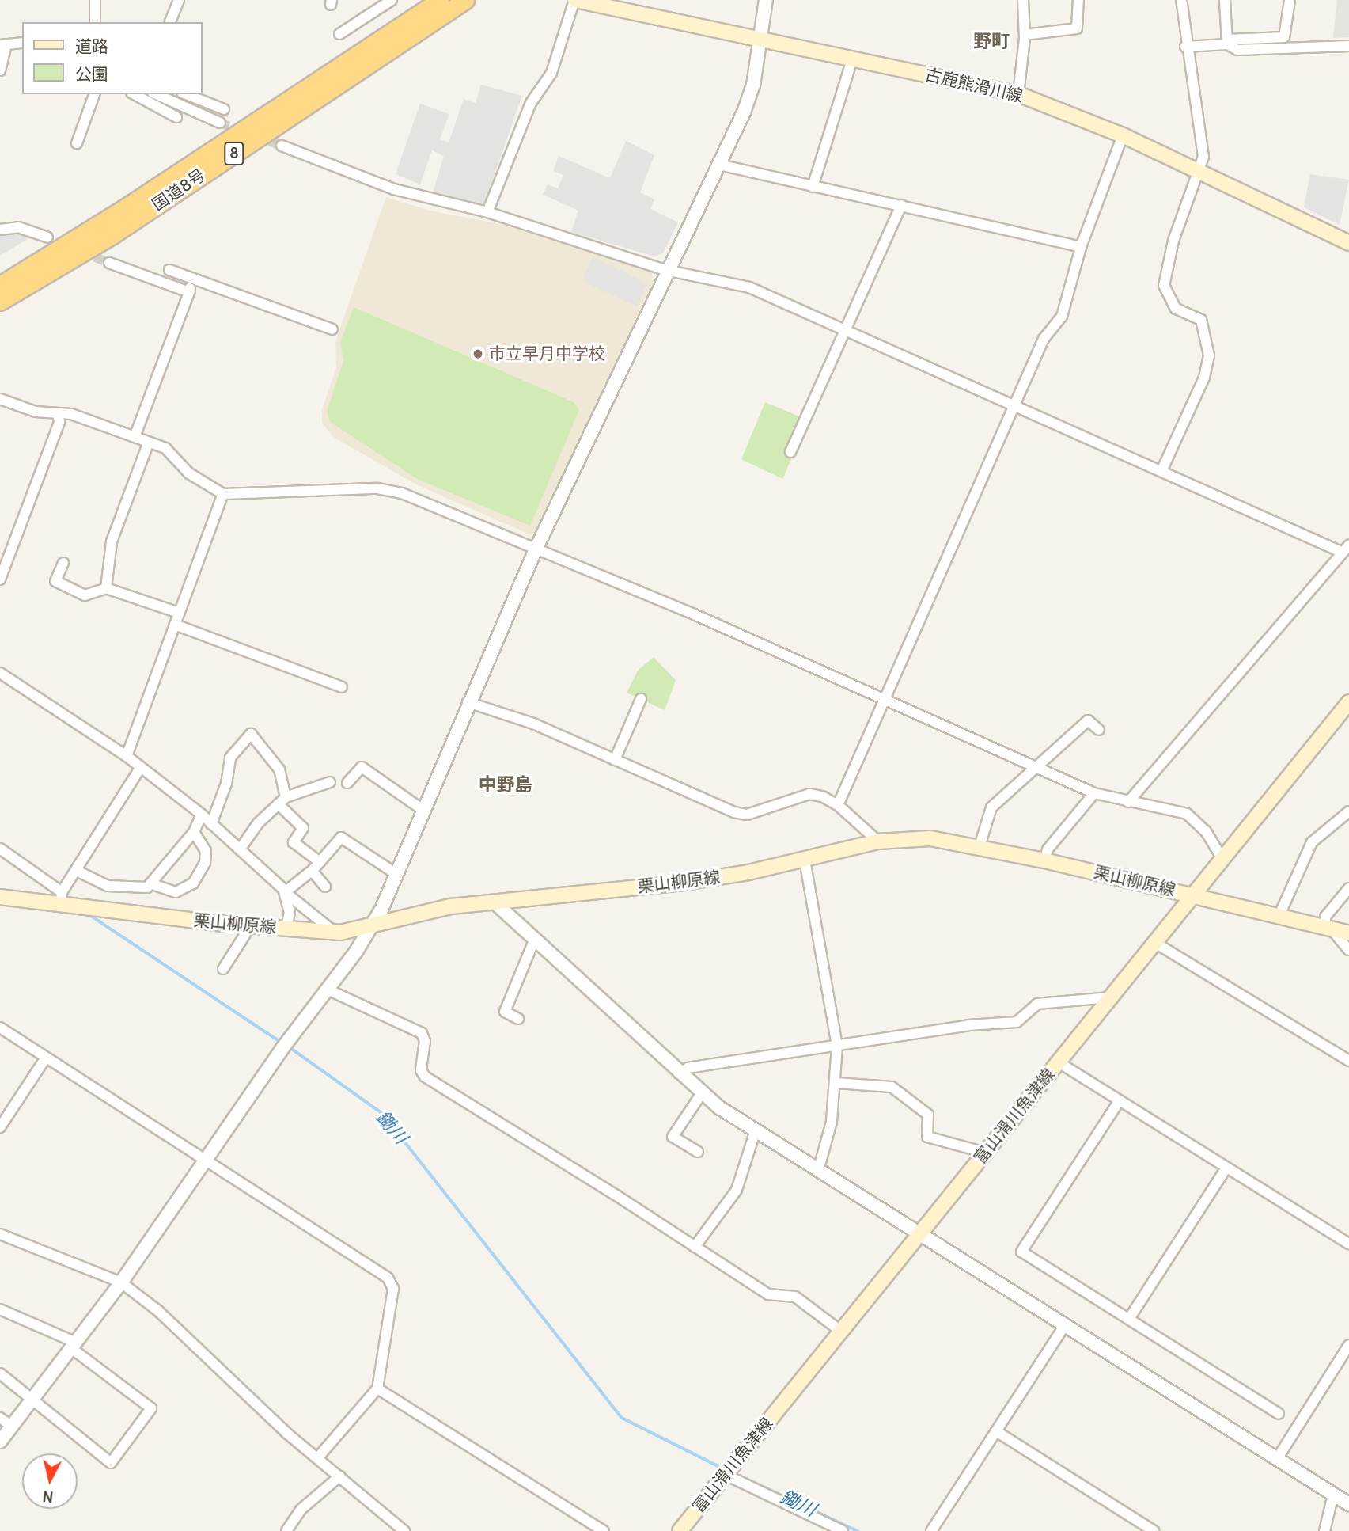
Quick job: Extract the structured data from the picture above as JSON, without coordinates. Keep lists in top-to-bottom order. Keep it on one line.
{"streets":{"highway":["8","国道8号"],"main road":["古鹿熊滑川線","栗山柳原線","富山滑川魚津線"]},"crossings":[["栗山柳原線","富山滑川魚津線"]],"districts":["野町","中野島"],"water":["鋤川"],"places":["市立早月中学校"],"legend":["道路","公園"],"north":"bottom"}
